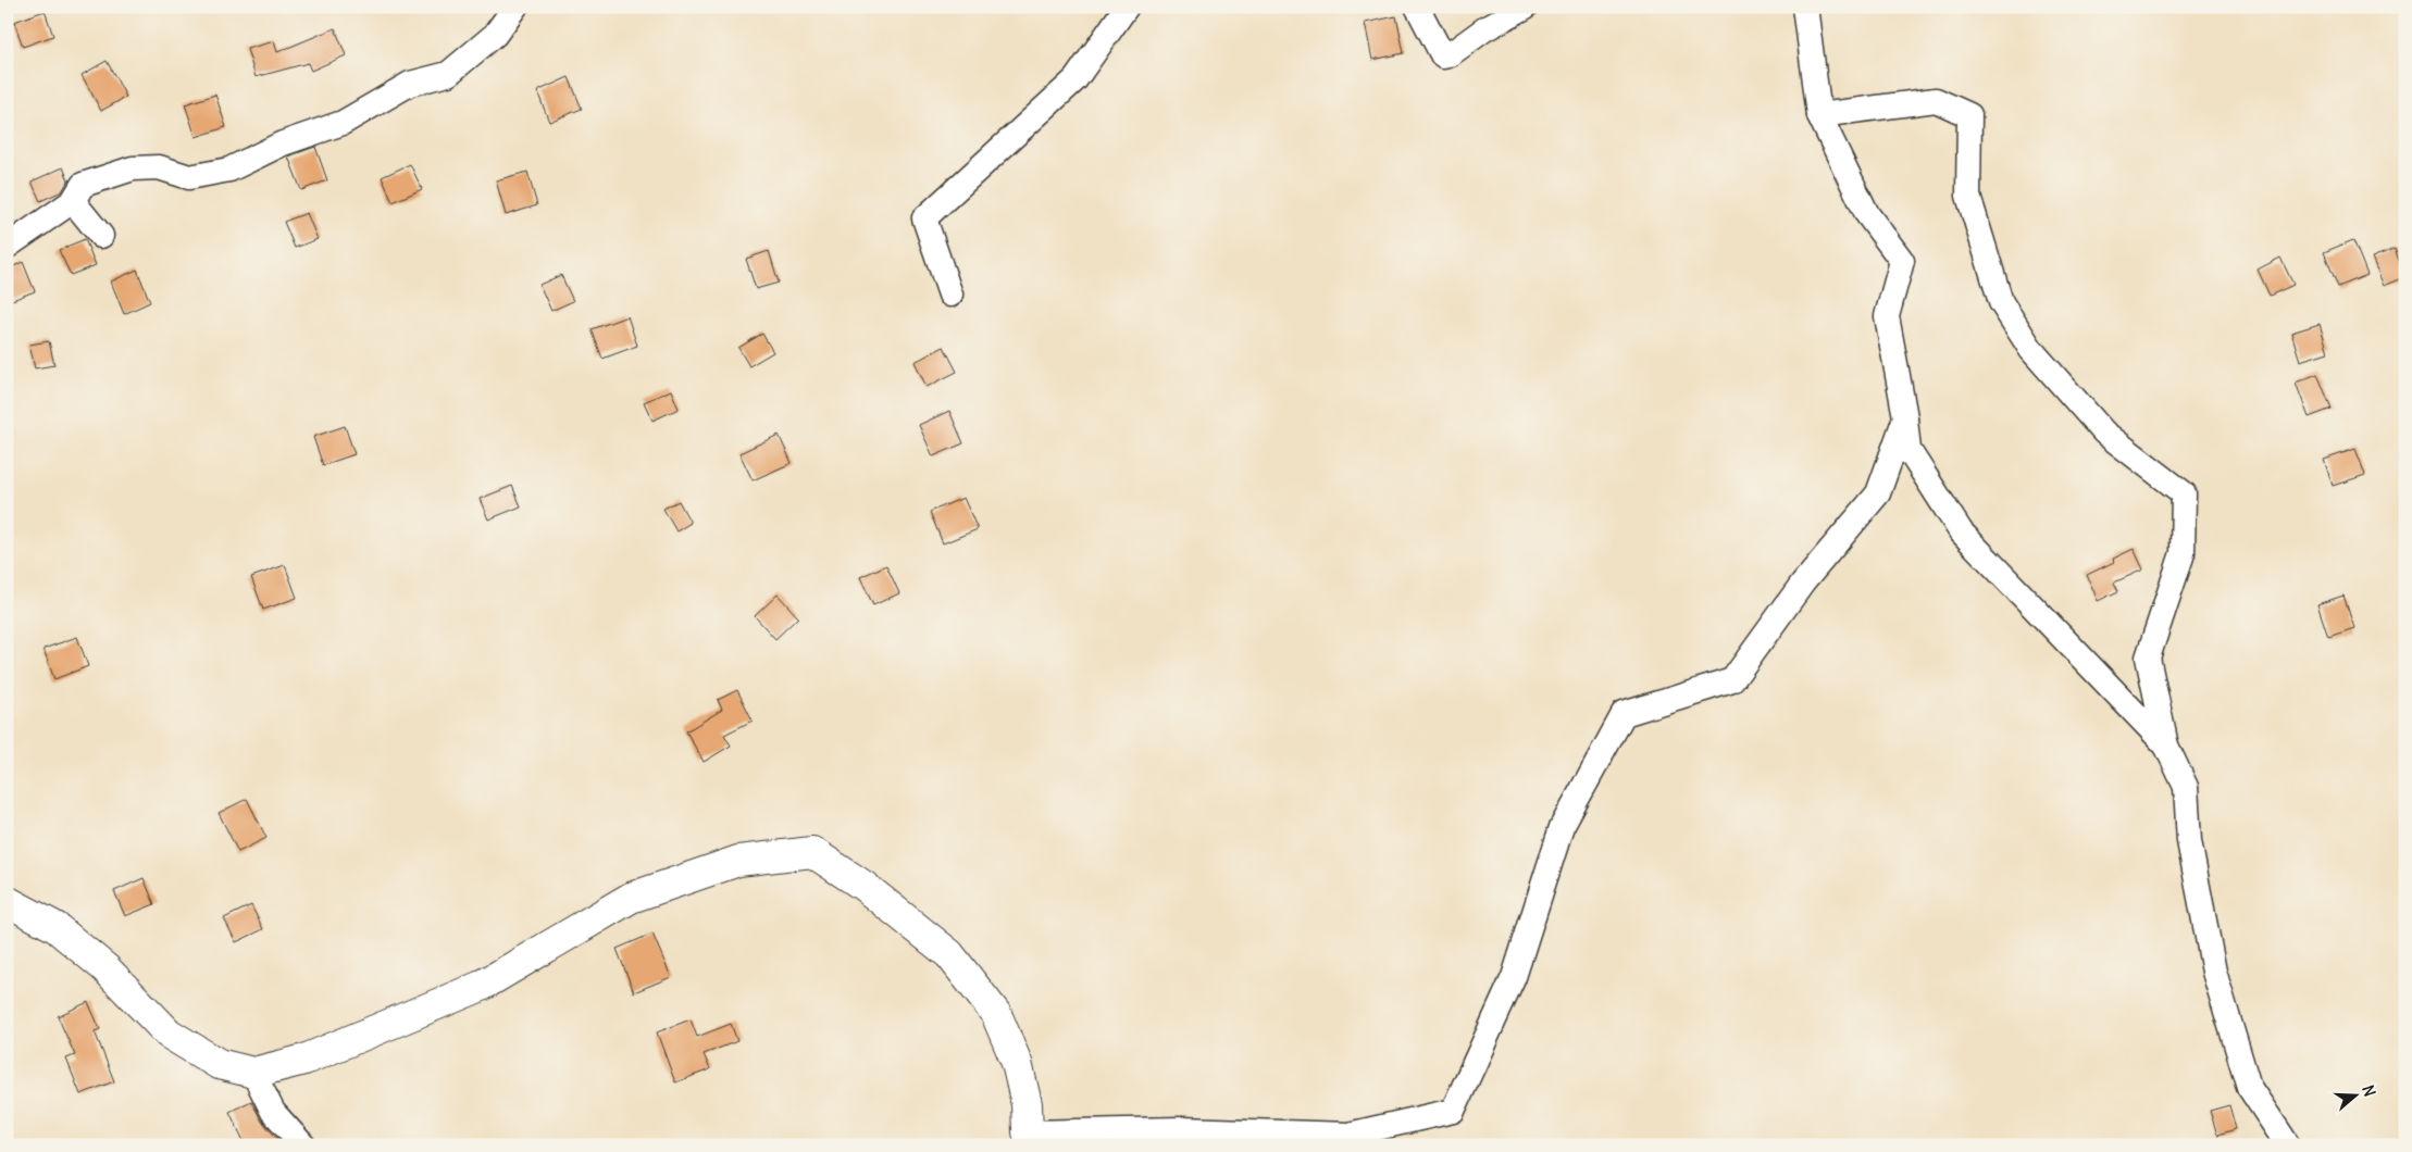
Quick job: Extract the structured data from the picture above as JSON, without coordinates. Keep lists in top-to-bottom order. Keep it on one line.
{"north":"right"}
